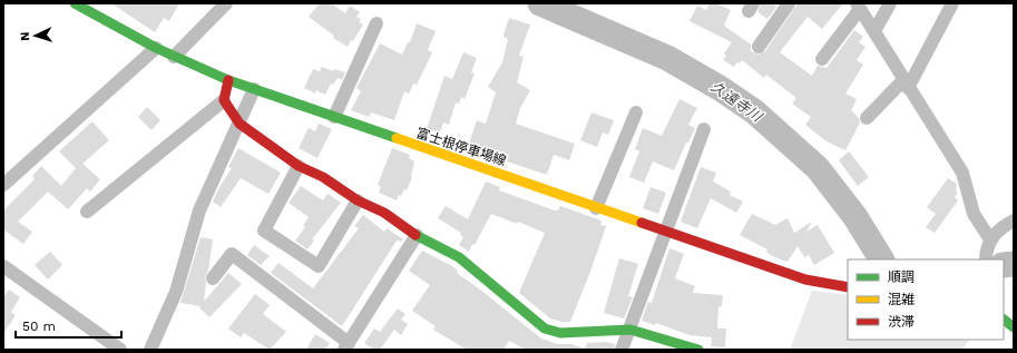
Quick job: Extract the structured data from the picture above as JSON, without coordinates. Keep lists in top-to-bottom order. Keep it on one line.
{"streets":{"main road":["富士根停車場線"]},"water":["久遠寺川"],"legend":["順調","混雑","渋滞"],"scale_bar":"50 m","north":"left"}
